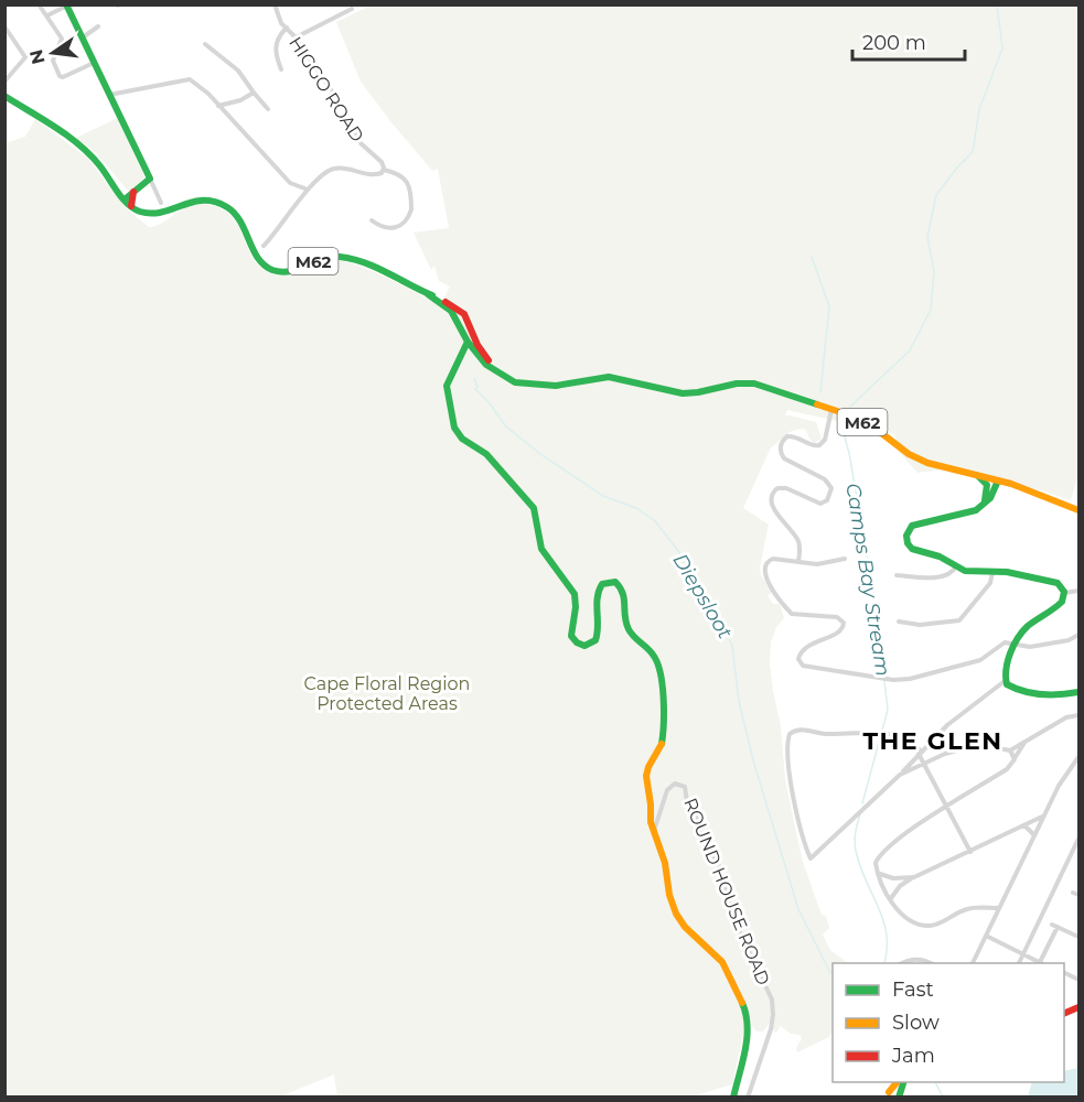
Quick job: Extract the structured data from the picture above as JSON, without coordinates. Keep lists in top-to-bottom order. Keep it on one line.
{"streets":{"main road":["M62"],"street":["HIGGO ROAD","ROUND HOUSE ROAD"]},"districts":["THE GLEN"],"water":["Camps Bay Stream","Diepsloot"],"parks":["Cape Floral Region Protected Areas"],"legend":["Fast","Slow","Jam"],"scale_bar":"200 m","north":"left"}
